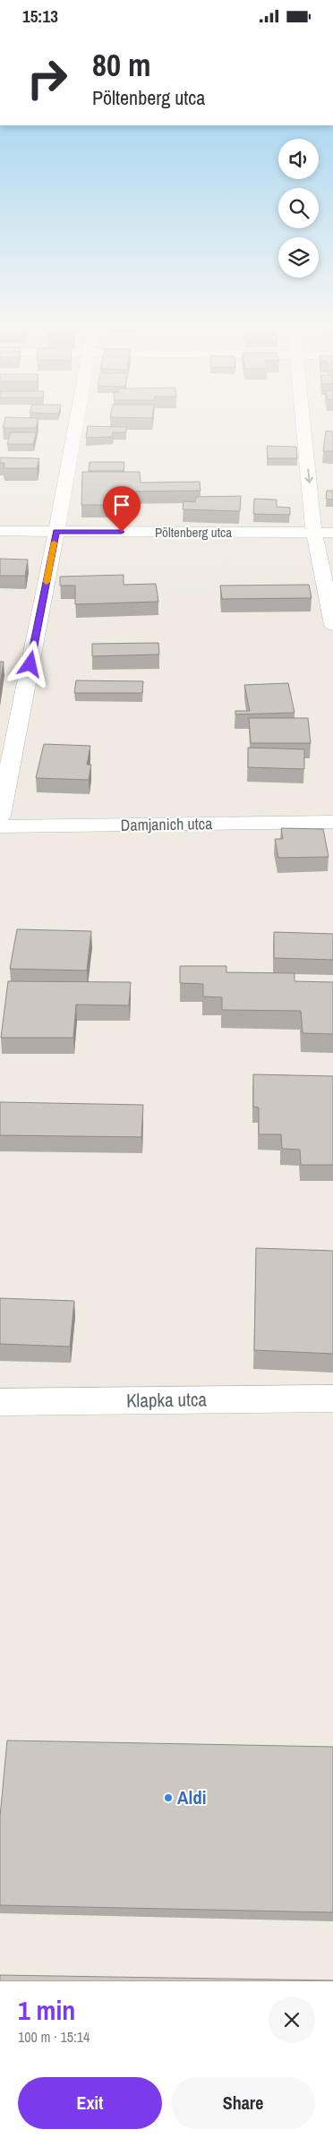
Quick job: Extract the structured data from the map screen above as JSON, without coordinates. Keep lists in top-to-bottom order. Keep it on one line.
{"streets":{"street":["Pöltenberg utca","Damjanich utca","Klapka utca"]},"places":["Aldi"],"page":{"status":"15:13","turn":["80 m","Pöltenberg utca"],"heading":["1 min","100 m · 15:14"],"buttons":["Exit","Share"]}}
